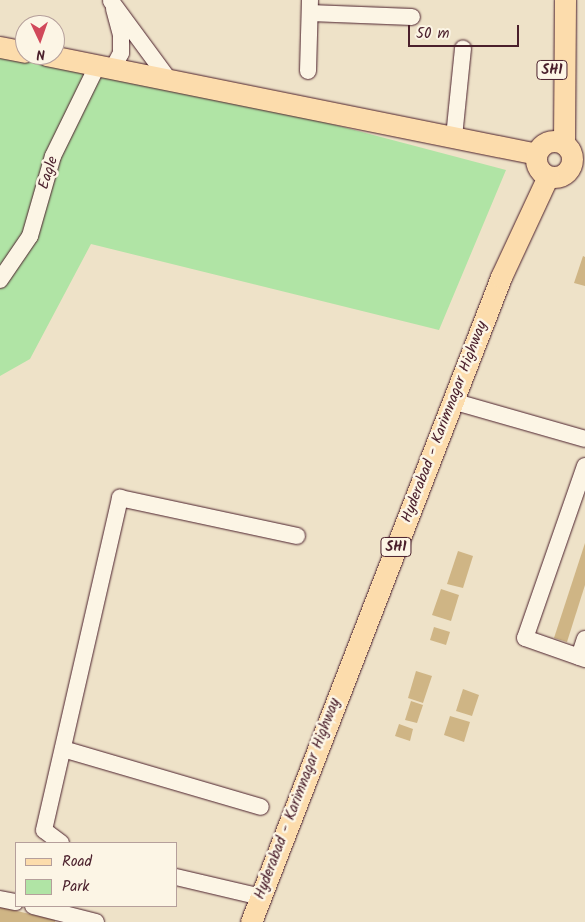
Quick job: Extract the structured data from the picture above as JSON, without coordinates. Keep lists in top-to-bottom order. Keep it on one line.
{"streets":{"main road":["SH1","Hyderabad - Karimnagar Highway"],"street":["Eagle"]},"legend":["Road","Park"],"scale_bar":"50 m","north":"bottom"}
